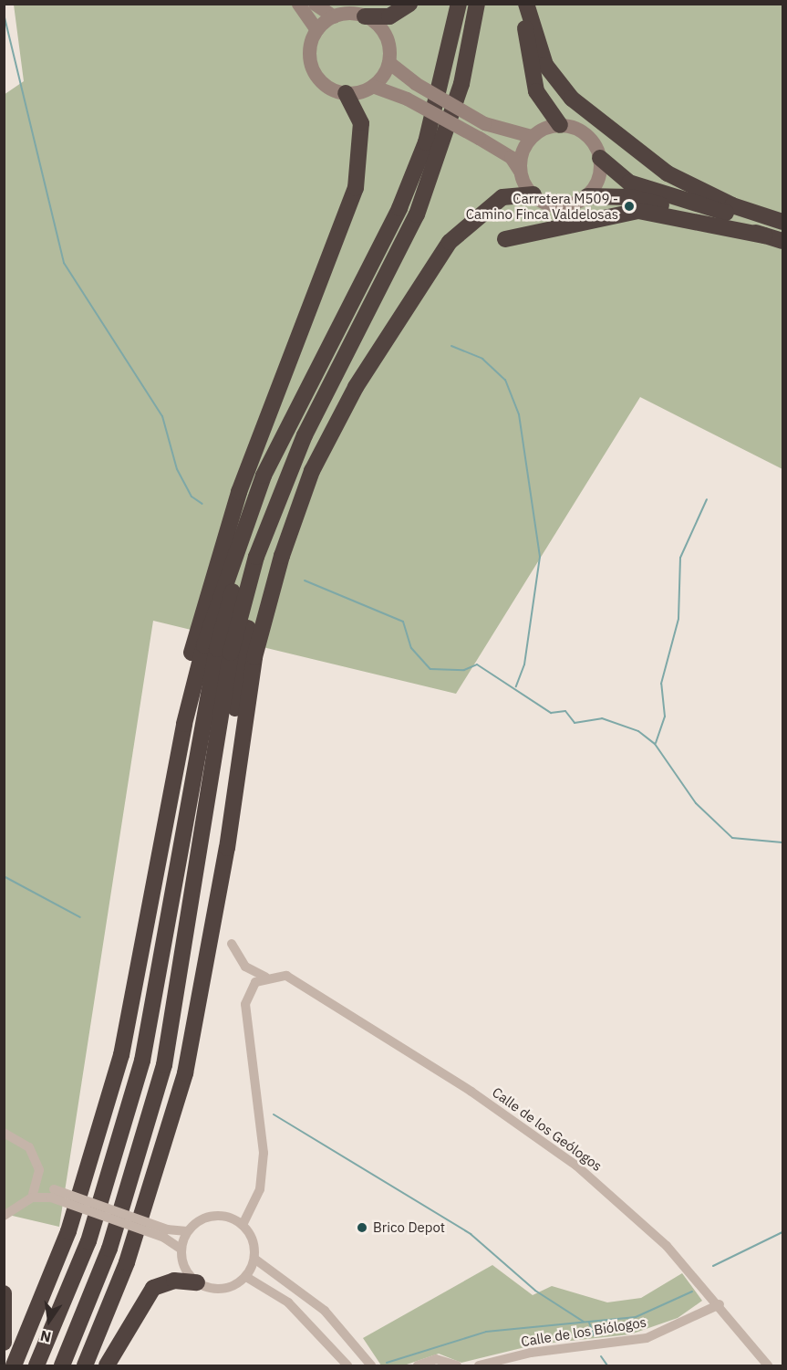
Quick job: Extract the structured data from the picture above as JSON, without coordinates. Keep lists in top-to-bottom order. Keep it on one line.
{"streets":{"street":["Calle de los Geólogos","Calle de los Biólogos"]},"crossings":[["Calle de los Geólogos","Calle de los Biólogos"]],"places":["Carretera M509 - Camino Finca Valdelosas","Brico Depot"],"north":"bottom"}
